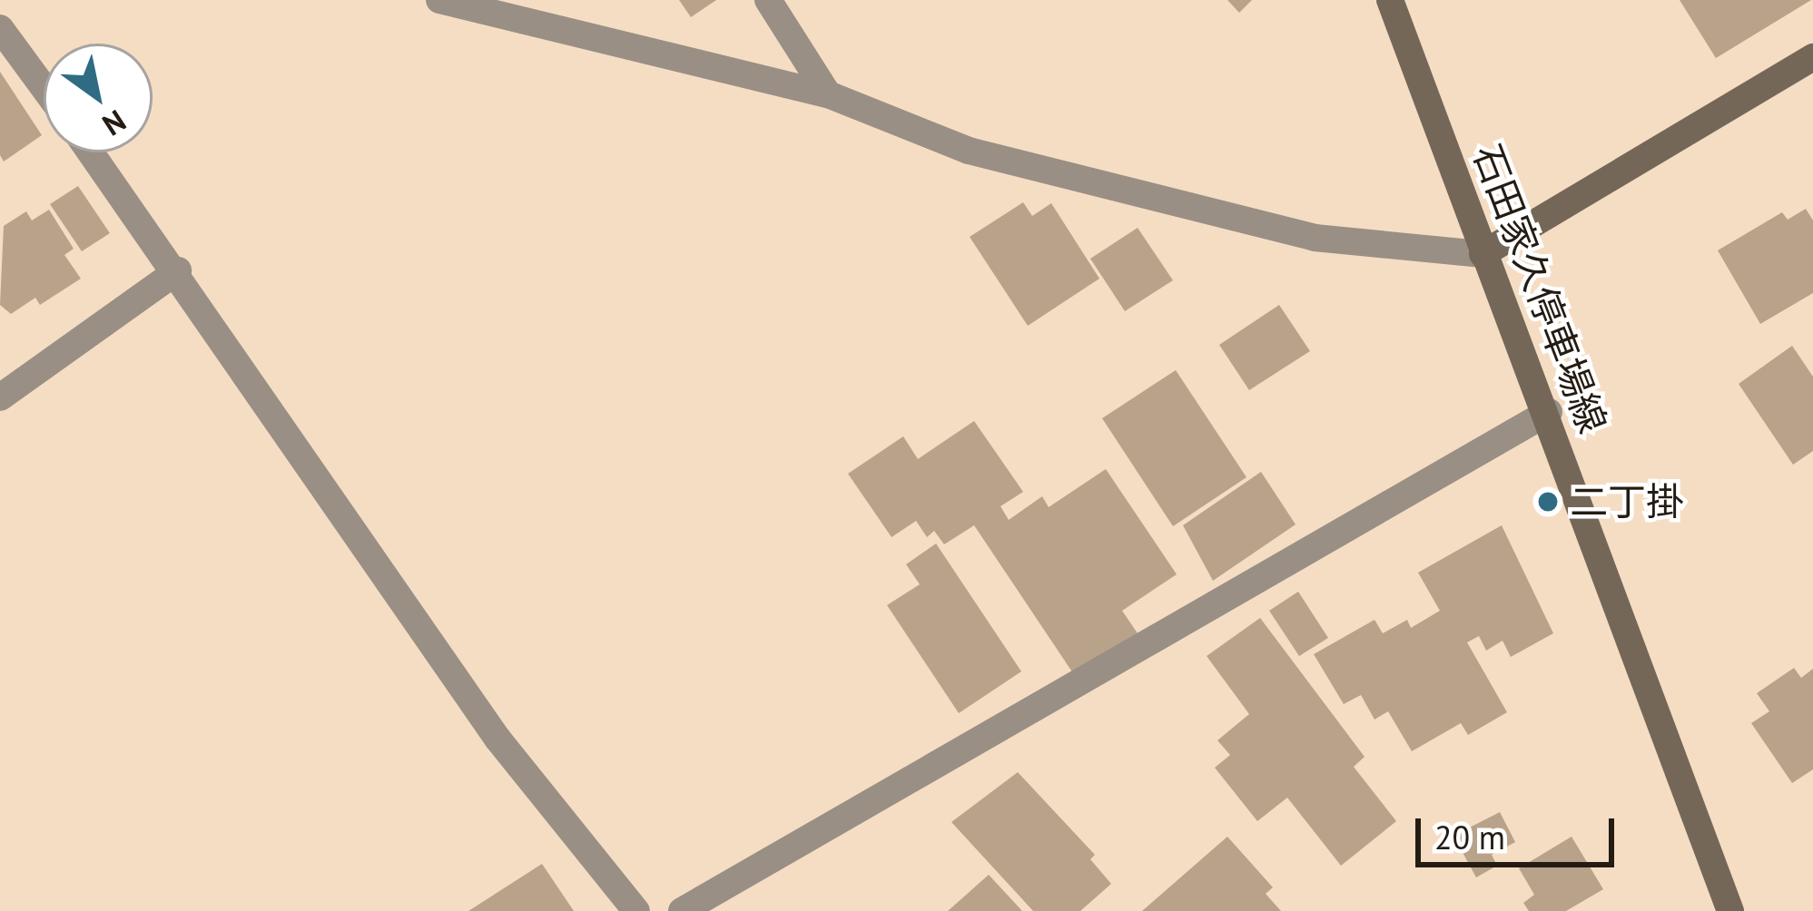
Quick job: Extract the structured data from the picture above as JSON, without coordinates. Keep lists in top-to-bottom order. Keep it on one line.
{"streets":{"main road":["石田家久停車場線"]},"places":["二丁掛"],"scale_bar":"20 m","north":"bottom right"}
